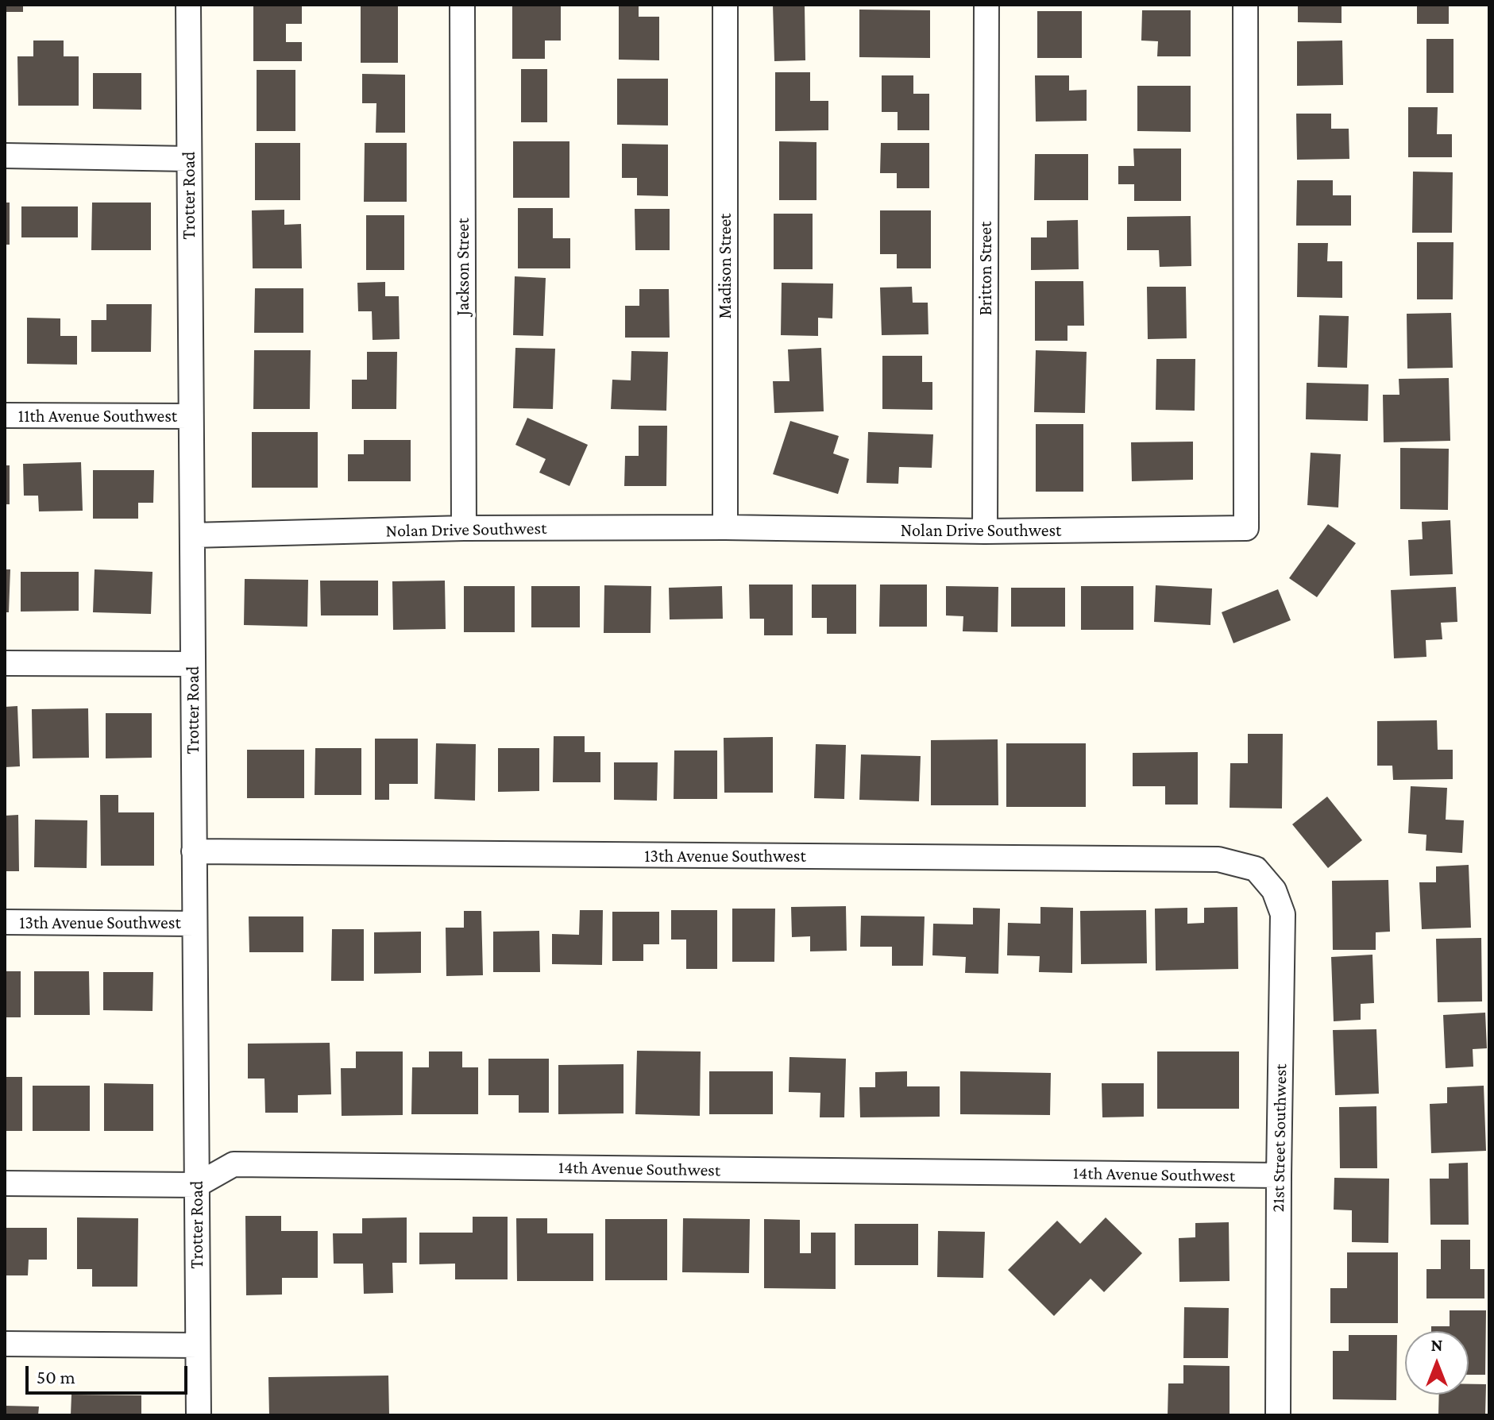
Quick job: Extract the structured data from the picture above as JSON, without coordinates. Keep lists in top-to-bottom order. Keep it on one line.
{"streets":{"street":["Trotter Road","Madison Street","Jackson Street","Britton Street","11th Avenue Southwest","Nolan Drive Southwest","13th Avenue Southwest","21st Street Southwest","14th Avenue Southwest"]},"crossings":[["Trotter Road","11th Avenue Southwest"],["Trotter Road","Nolan Drive Southwest"],["Trotter Road","13th Avenue Southwest"],["Trotter Road","14th Avenue Southwest"],["Madison Street","Nolan Drive Southwest"],["Jackson Street","Nolan Drive Southwest"],["Britton Street","Nolan Drive Southwest"],["13th Avenue Southwest","21st Street Southwest"],["21st Street Southwest","14th Avenue Southwest"]],"scale_bar":"50 m","north":"top"}
